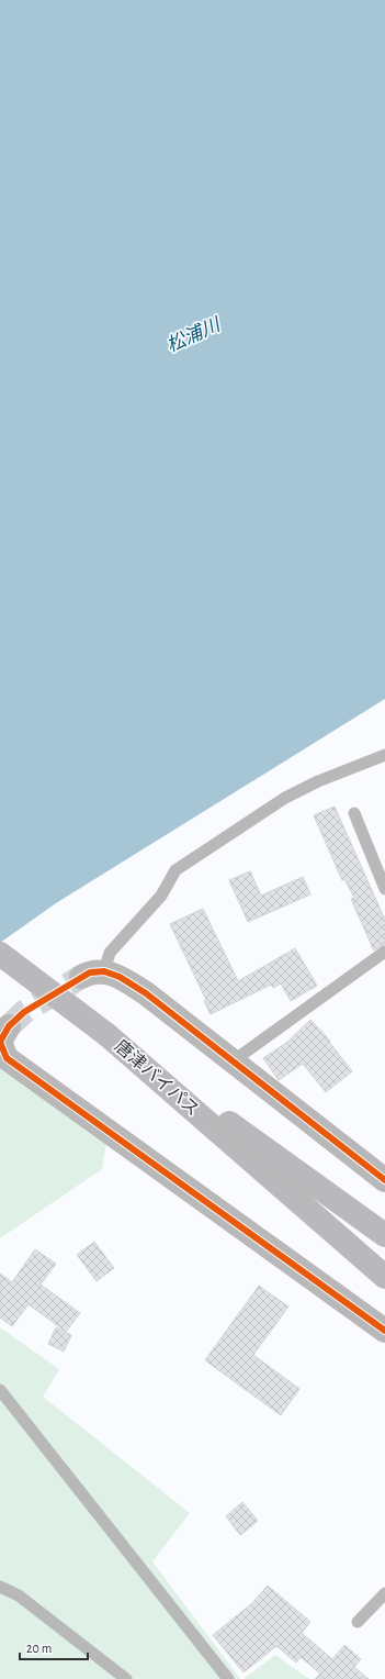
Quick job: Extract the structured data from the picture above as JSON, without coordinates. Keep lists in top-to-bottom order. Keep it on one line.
{"streets":{"highway":["唐津バイパス"]},"water":["松浦川"],"scale_bar":"20 m"}
